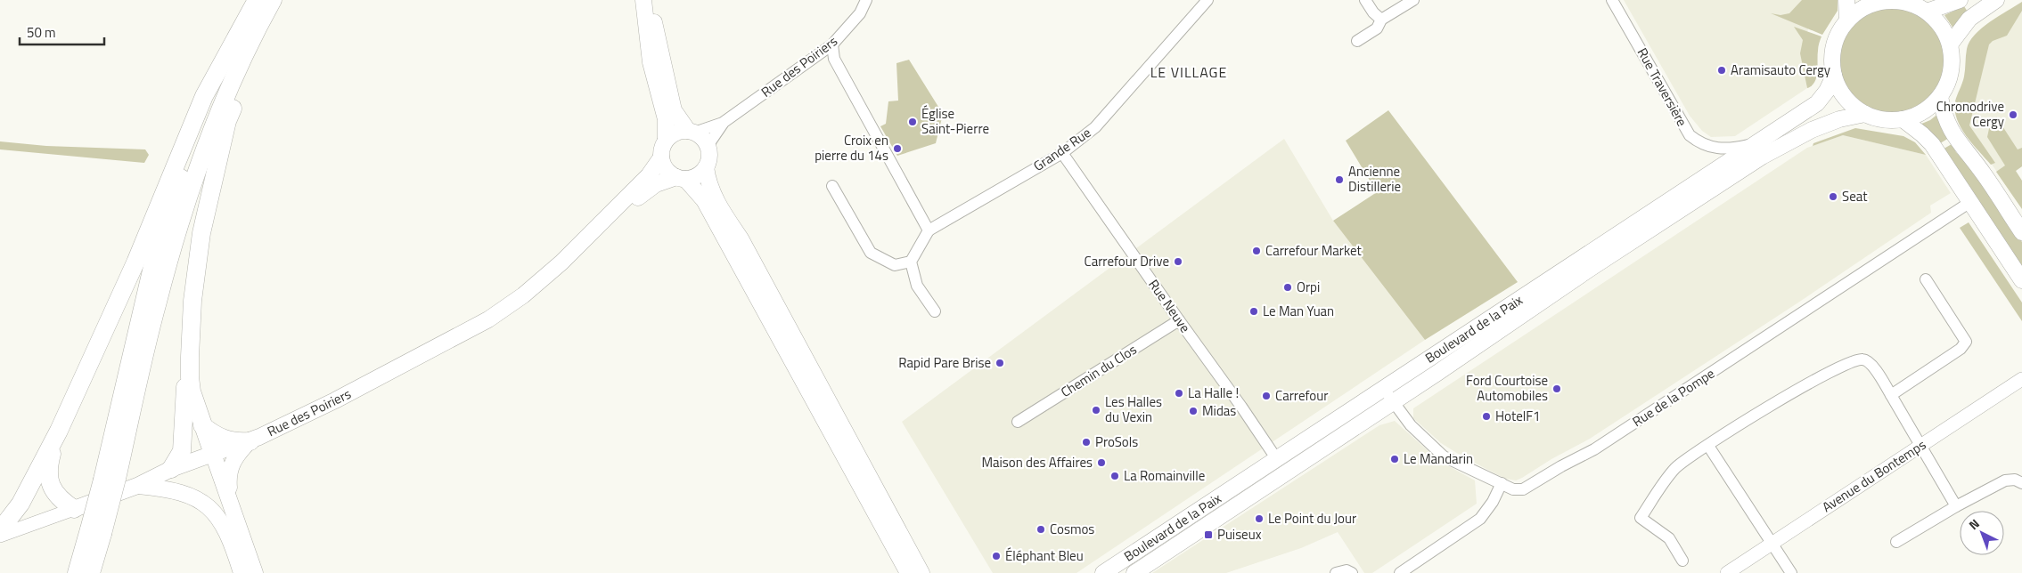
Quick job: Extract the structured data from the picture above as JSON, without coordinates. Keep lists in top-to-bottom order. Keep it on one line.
{"streets":{"main road":["Rue des Poiriers","Boulevard de la Paix"],"street":["Rue Traversière","Grande Rue","Rue Neuve","Chemin du Clos","Rue de la Pompe","Avenue du Bontemps"]},"crossings":[["Rue Traversière","Boulevard de la Paix"],["Grande Rue","Rue Neuve"],["Rue Neuve","Boulevard de la Paix"],["Rue Neuve","Chemin du Clos"],["Boulevard de la Paix","Rue de la Pompe"]],"districts":["LE VILLAGE"],"places":{"other":["Aramisauto Cergy","Chronodrive Cergy","Église Saint-Pierre","Croix en pierre du 14s","Ancienne Distillerie","Seat","Carrefour Market","Carrefour Drive","Orpi","Le Man Yuan","Rapid Pare Brise","Ford Courtoise Automobiles","La Halle !","Carrefour","Les Halles du Vexin","Midas","HotelF1","ProSols","Le Mandarin","Maison des Affaires","La Romainville","Le Point du Jour","Cosmos","Éléphant Bleu"],"transit":["Puiseux"]},"scale_bar":"50 m","north":"top left"}
